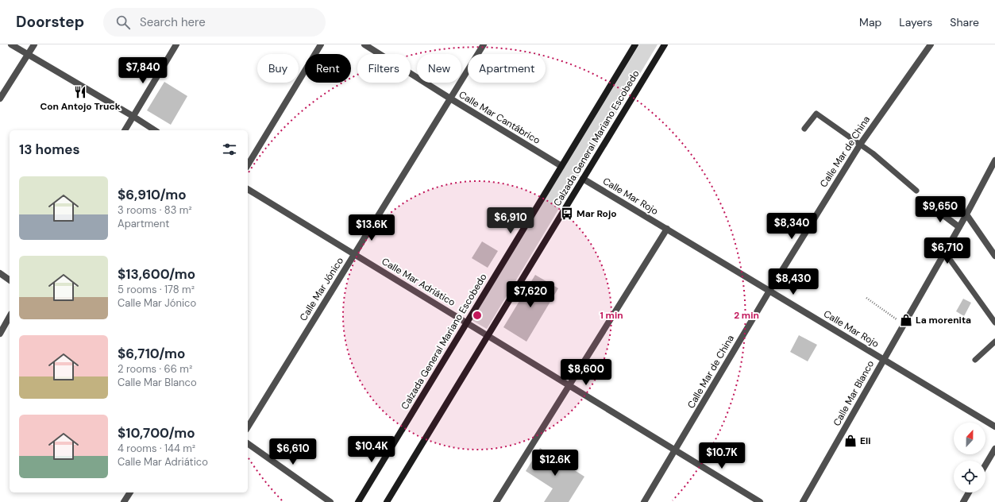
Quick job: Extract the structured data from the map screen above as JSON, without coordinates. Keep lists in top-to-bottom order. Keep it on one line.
{"streets":{"main road":["Calzada General Mariano Escobedo"],"street":["Calle Mar Cantábrico","Calle Mar de China","Calle Mar Rojo","Calle Mar Adriático","Calle Mar Jónico","Calle Mar Blanco"]},"crossings":[["Calle Mar Cantábrico","Calzada General Mariano Escobedo"],["Calle Mar Cantábrico","Calle Mar Jónico"],["Calzada General Mariano Escobedo","Calle Mar Rojo"],["Calzada General Mariano Escobedo","Calle Mar Adriático"],["Calle Mar de China","Calle Mar Rojo"],["Calle Mar de China","Calle Mar Adriático"],["Calle Mar Rojo","Calle Mar Blanco"],["Calle Mar Adriático","Calle Mar Jónico"]],"places":{"restaurant":["Con Antojo Truck"],"bus stop":["Mar Rojo"],"shop":["La morenita","Eli"]},"north":"top","page":{"header":"Doorstep","search":"Search here","nav":["Map","Layers","Share"],"chip":["Buy","Rent","Filters","New","Apartment"],"price":["$7,840","$9,650","$6,910","$8,340","$13.6K","$6,710","$8,430","$7,620","$8,600","$10.4K","$6,610","$10.7K","$12.6K"],"heading":"13 homes","list":[{"name":"$6,910/mo","note":"3 rooms · 83 m² · Apartment"},{"name":"$13,600/mo","note":"5 rooms · 178 m² · Calle Mar Jónico"},{"name":"$6,710/mo","note":"2 rooms · 66 m² · Calle Mar Blanco"},{"name":"$10,700/mo","note":"4 rooms · 144 m² · Calle Mar Adriático"}]},"rings":["1 min","2 min"]}
